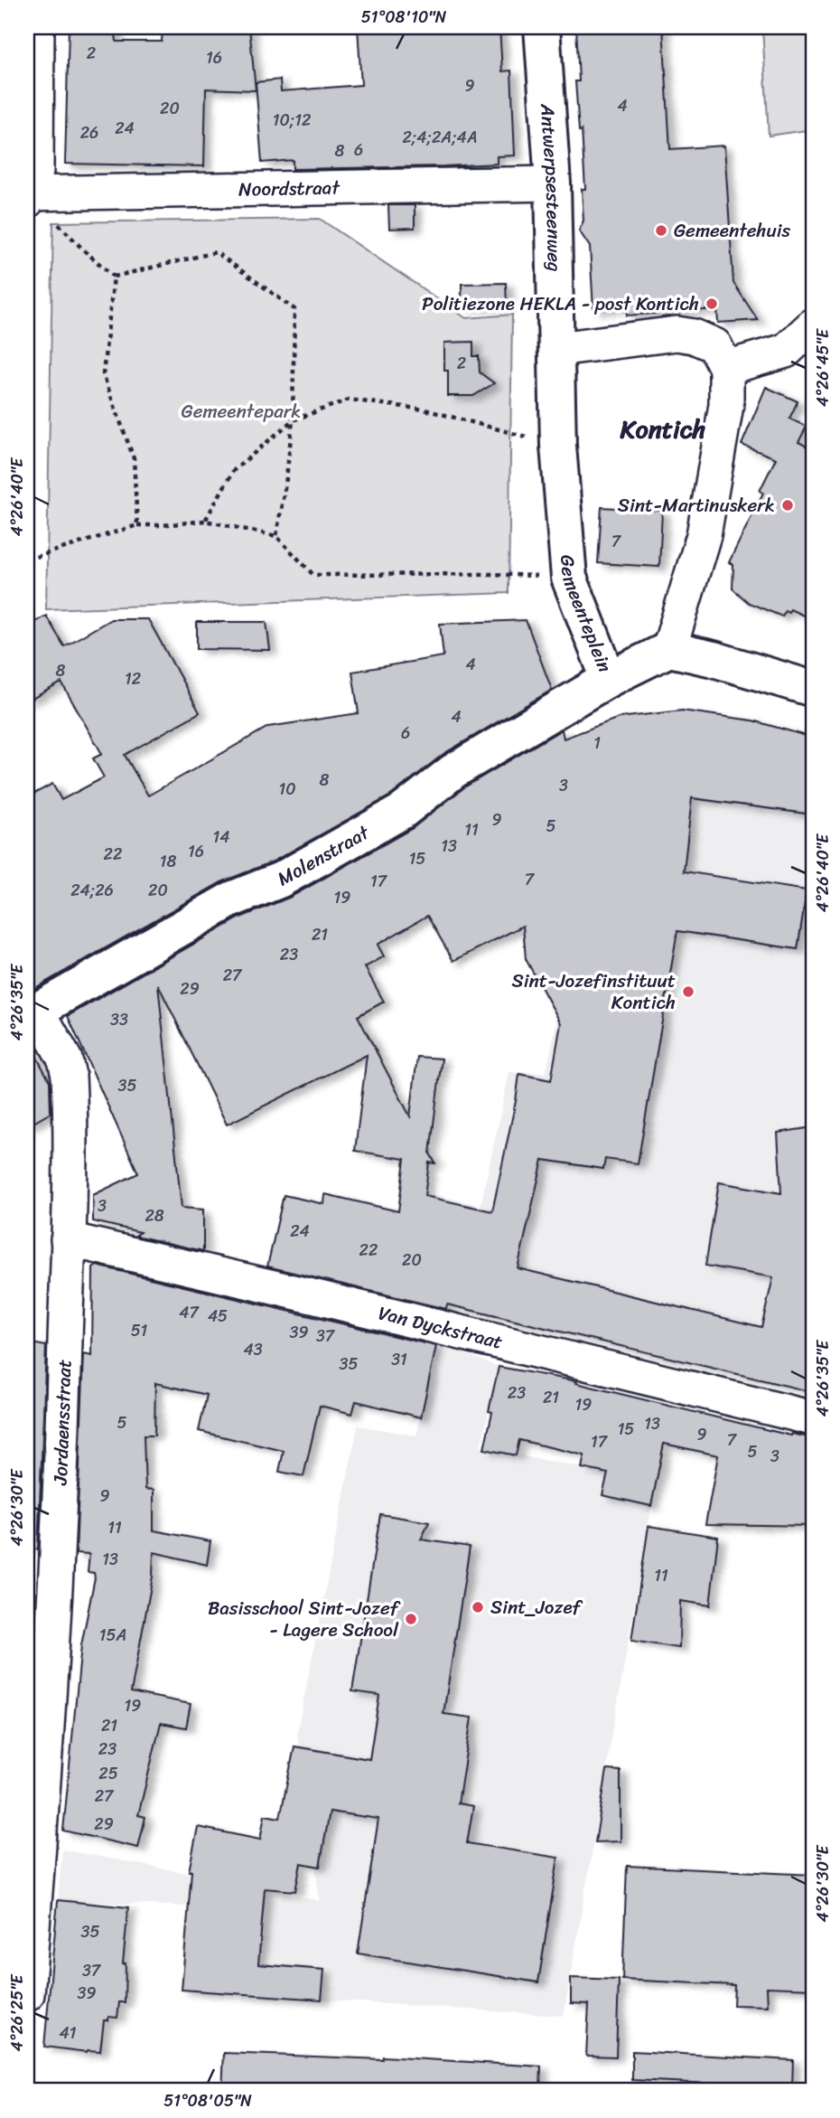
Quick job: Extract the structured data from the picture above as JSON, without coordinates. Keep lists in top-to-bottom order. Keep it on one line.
{"streets":{"street":["Antwerpsesteenweg","Noordstraat","Gemeenteplein","Molenstraat","Van Dyckstraat","Jordaensstraat"]},"crossings":[["Antwerpsesteenweg","Noordstraat"],["Antwerpsesteenweg","Gemeenteplein"],["Gemeenteplein","Molenstraat"],["Molenstraat","Jordaensstraat"],["Van Dyckstraat","Jordaensstraat"]],"districts":["Kontich"],"parks":["Gemeentepark"],"places":["Gemeentehuis","Politiezone HEKLA - post Kontich","Sint-Martinuskerk","Sint-Jozefinstituut Kontich","Sint_Jozef","Basisschool Sint-Jozef - Lagere School"],"house_numbers":["2","16","9","4","20","10;12","24","26","2;4;2A;4A","6","8","2","7","4","8","12","4","6","1","8","3","10","9","5","11","14","13","16","22","15","18","7","17","24;26","20","19","21","23","27","29","33","35","3","28","24","22","20","47","45","51","39","37","43","31","35","23","21","19","5","13","15","9","7","17","5","3","9","11","13","11","15A","19","21","23","25","27","29","35","37","39","41"],"coordinates":["51°08'10\"N","4°26'45\"E","4°26'40\"E","4°26'35\"E","4°26'30\"E","4°26'25\"E","51°08'05\"N"]}
